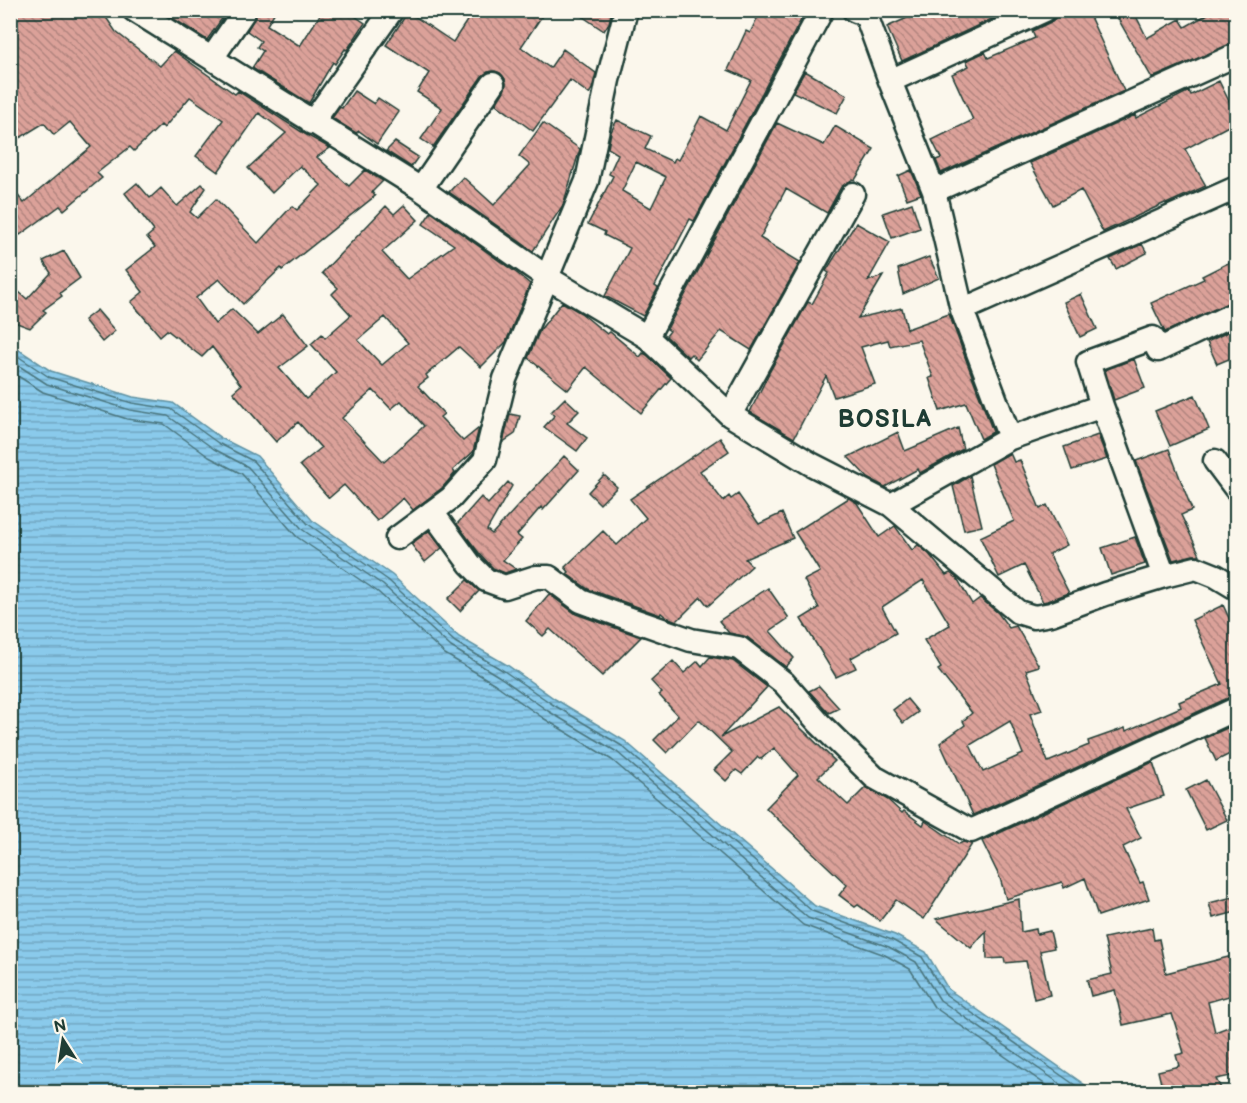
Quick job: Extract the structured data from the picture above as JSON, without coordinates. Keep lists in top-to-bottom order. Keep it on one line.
{"districts":["BOSILA"],"north":"top"}
